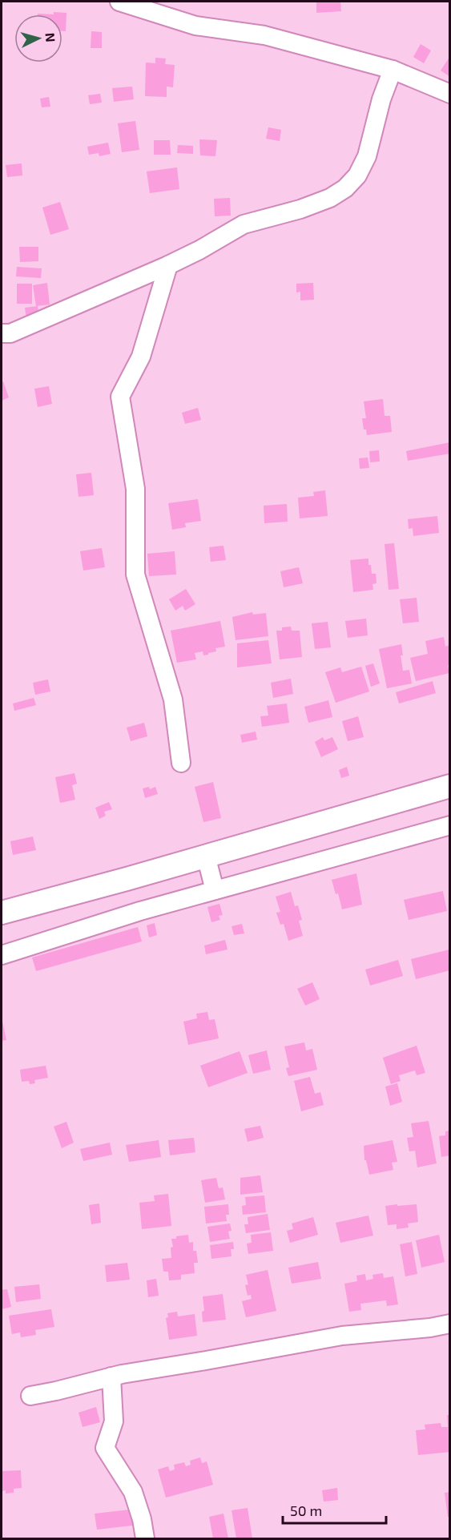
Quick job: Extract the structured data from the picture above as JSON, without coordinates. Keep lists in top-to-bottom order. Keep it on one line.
{"scale_bar":"50 m","north":"right"}
